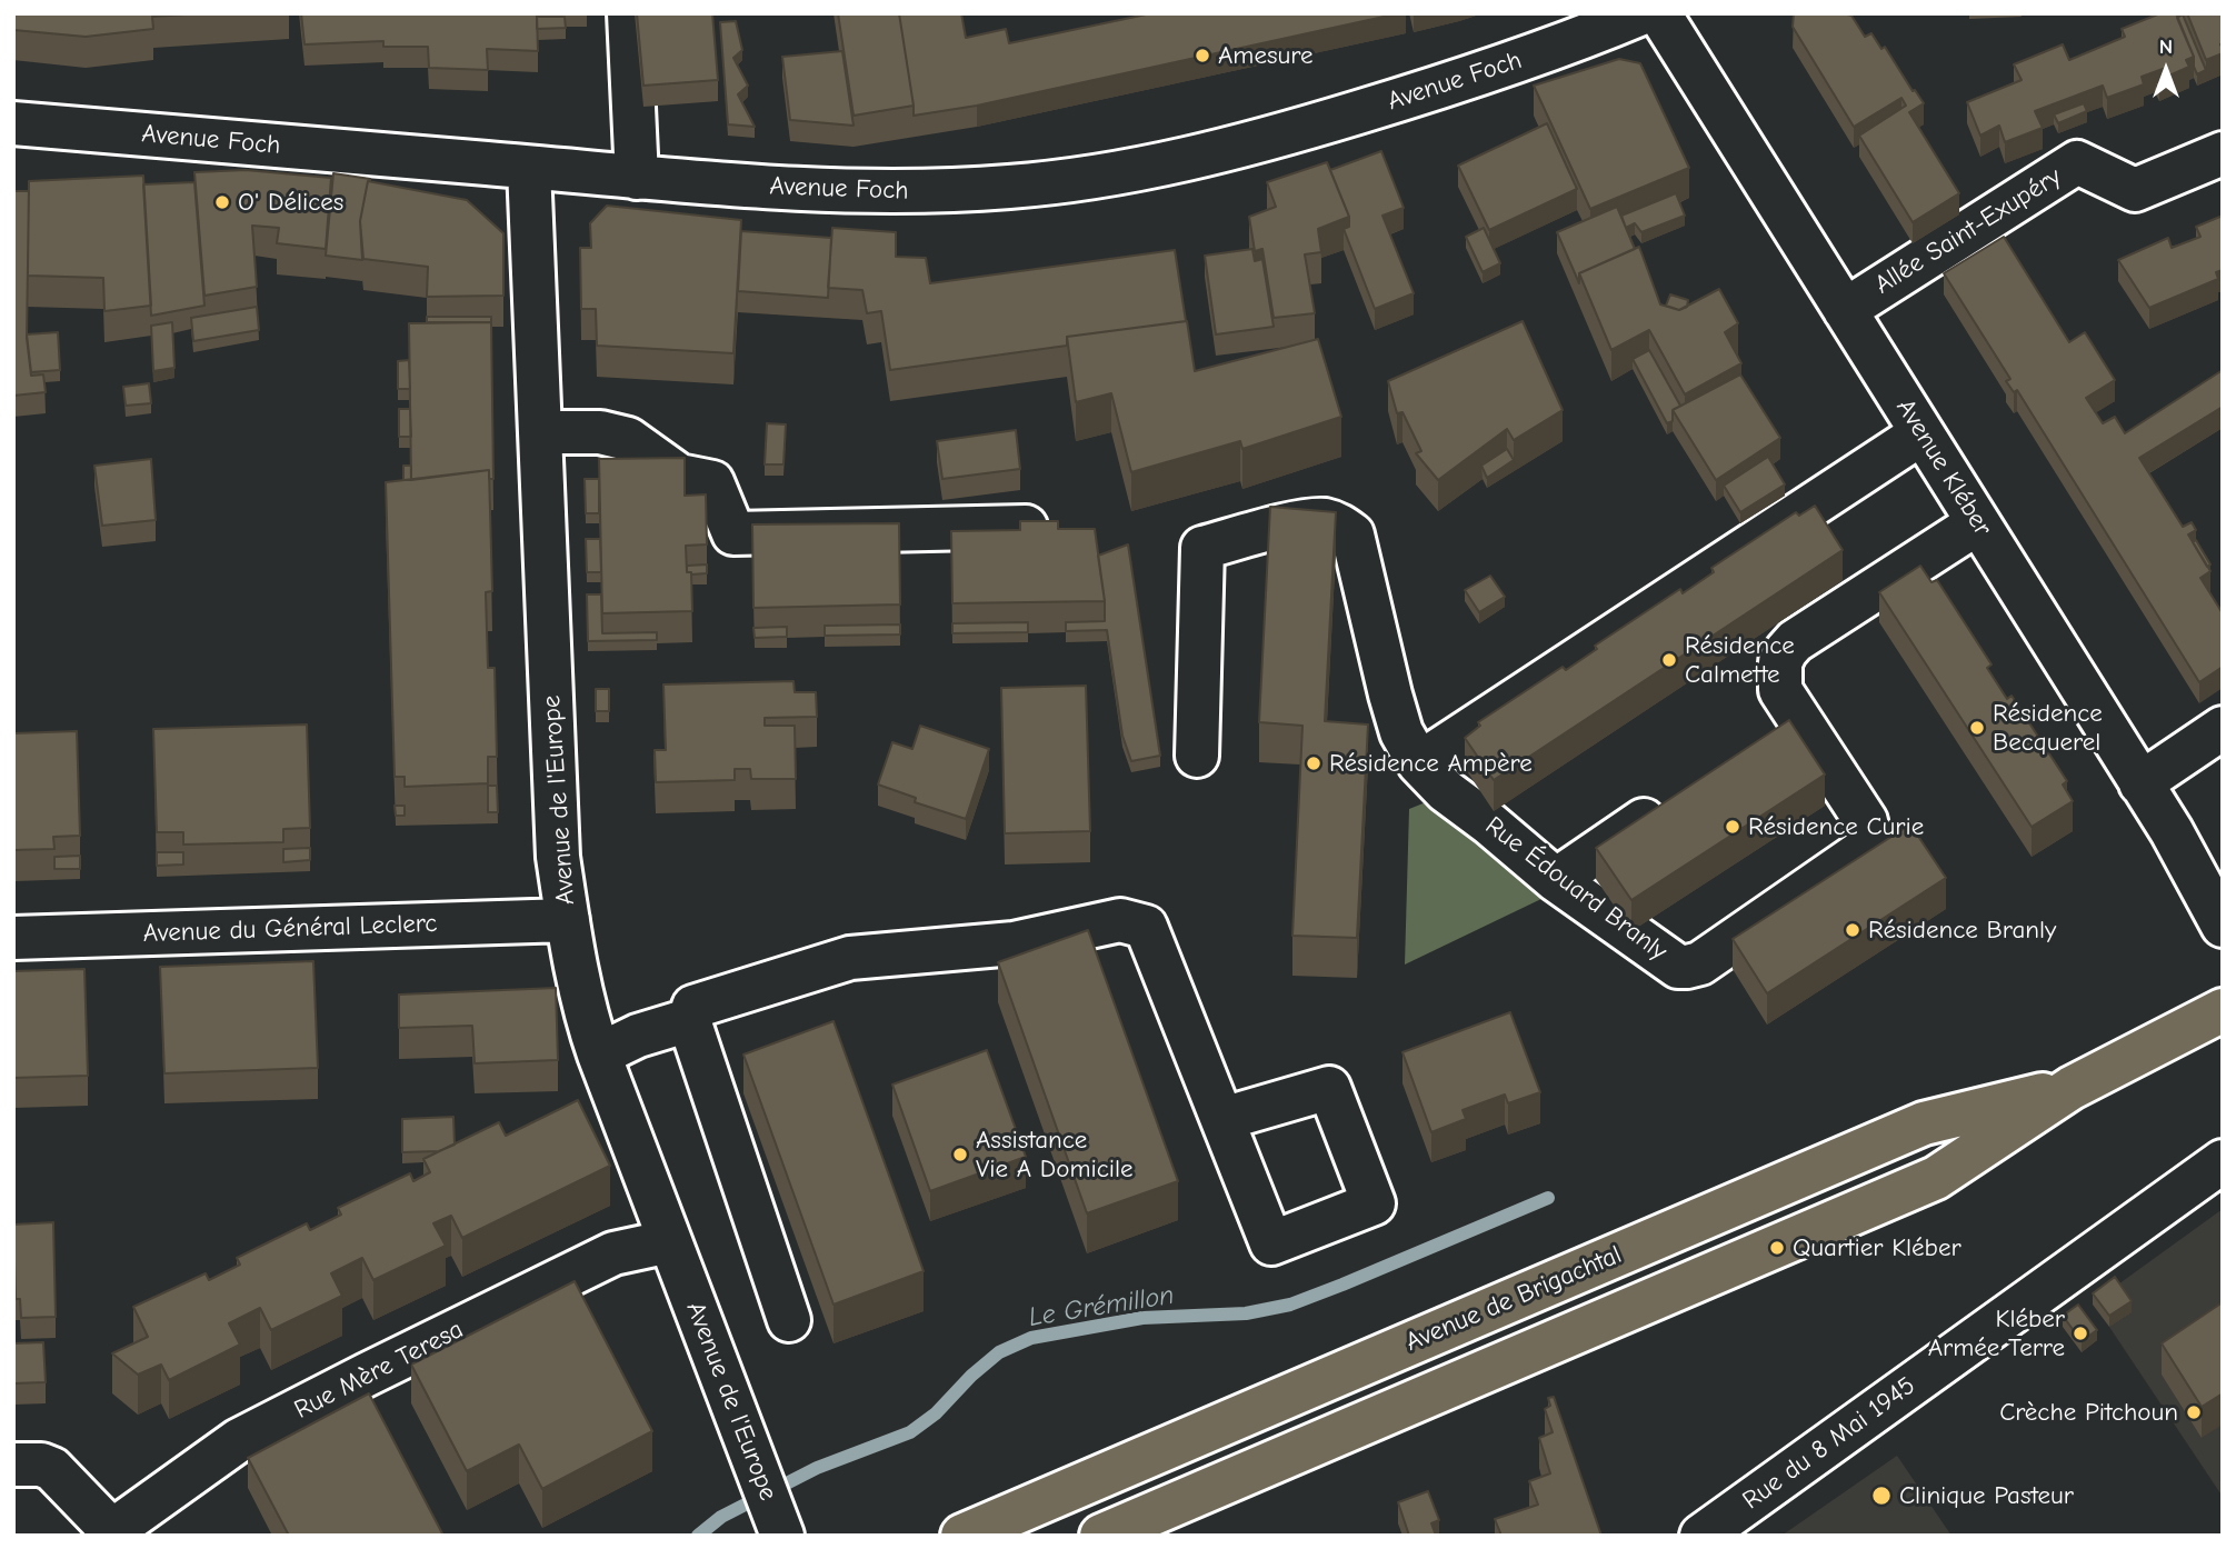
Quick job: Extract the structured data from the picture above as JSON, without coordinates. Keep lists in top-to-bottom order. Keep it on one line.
{"streets":{"main road":["Avenue de Brigachtal"],"street":["Avenue Foch","Allée Saint-Exupéry","Avenue Kléber","Avenue de l'Europe","Rue Édouard Branly","Avenue du Général Leclerc","Rue Mère Teresa","Rue du 8 Mai 1945"]},"crossings":[["Avenue Foch","Avenue de l'Europe"],["Allée Saint-Exupéry","Avenue Kléber"],["Avenue Kléber","Rue Édouard Branly"],["Avenue de l'Europe","Avenue du Général Leclerc"],["Avenue de l'Europe","Rue Mère Teresa"]],"water":["Le Grémillon"],"places":["Amesure","O' Délices","Résidence Calmette","Résidence Becquerel","Résidence Ampère","Résidence Curie","Résidence Branly","Assistance Vie A Domicile","Quartier Kléber","Kléber Armée Terre","Crèche Pitchoun","Clinique Pasteur"],"north":"top"}
